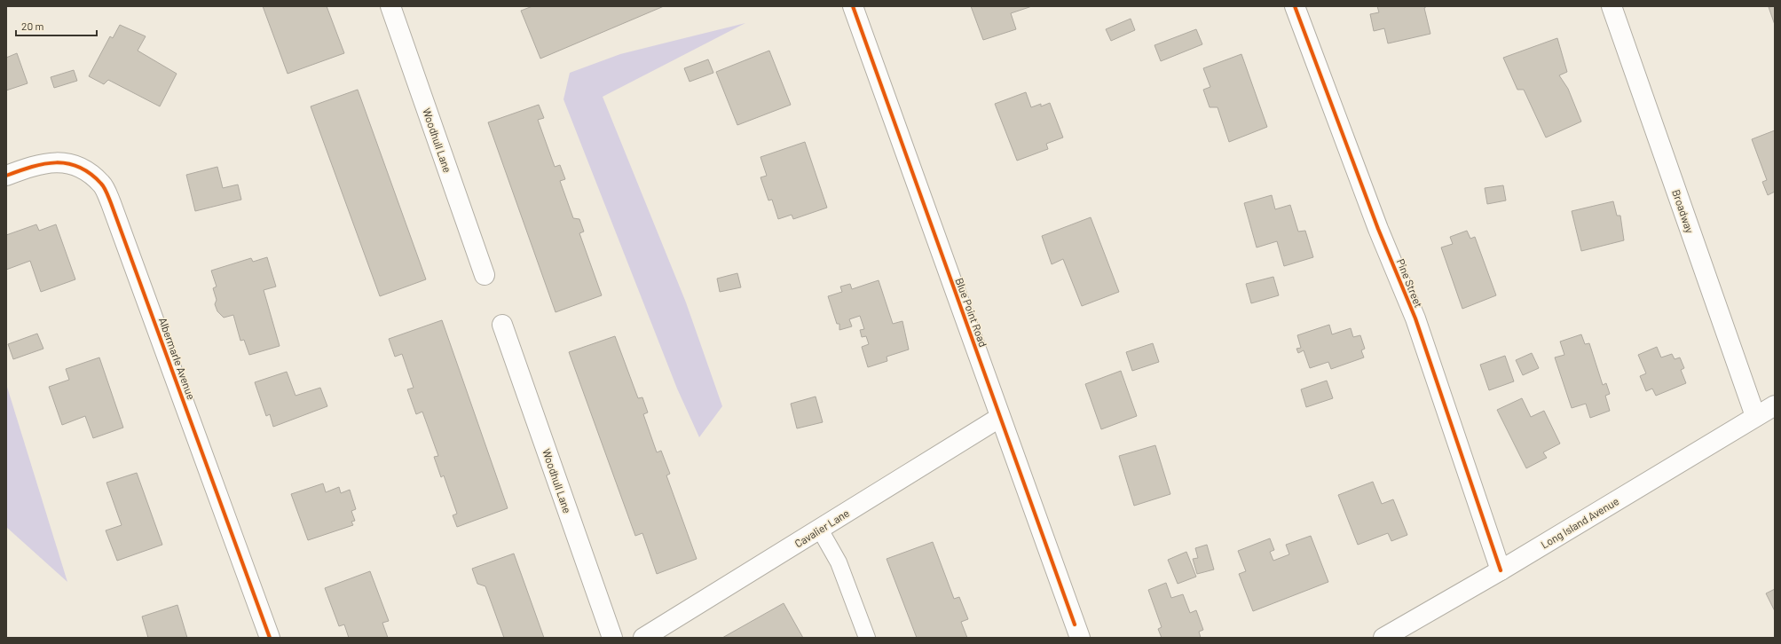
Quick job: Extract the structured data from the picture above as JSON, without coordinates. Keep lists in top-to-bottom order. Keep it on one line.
{"streets":{"street":["Woodhull Lane","Broadway","Pine Street","Blue Point Road","Albermarle Avenue","Long Island Avenue","Cavalier Lane"]},"crossings":[["Broadway","Long Island Avenue"],["Pine Street","Long Island Avenue"],["Blue Point Road","Cavalier Lane"]],"scale_bar":"20 m"}
